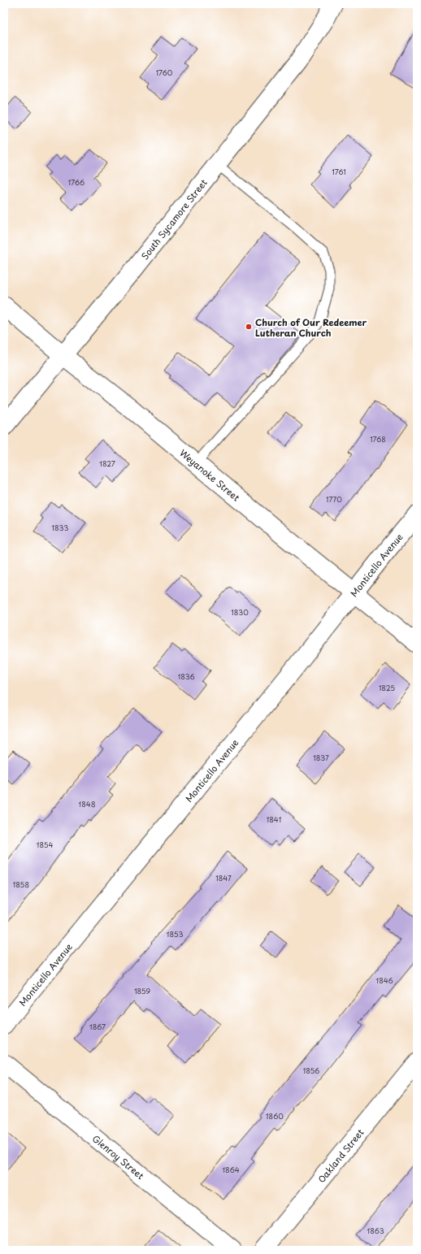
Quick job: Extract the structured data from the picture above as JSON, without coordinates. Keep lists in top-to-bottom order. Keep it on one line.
{"streets":{"street":["South Sycamore Street","Weyanoke Street","Monticello Avenue","Oakland Street","Glenroy Street"]},"crossings":[["South Sycamore Street","Weyanoke Street"],["Weyanoke Street","Monticello Avenue"]],"places":["Church of Our Redeemer Lutheran Church"],"house_numbers":["1760","1761","1766","1768","1827","1770","1833","1830","1836","1825","1837","1848","1841","1854","1847","1858","1853","1846","1859","1867","1856","1860","1864","1863"]}
